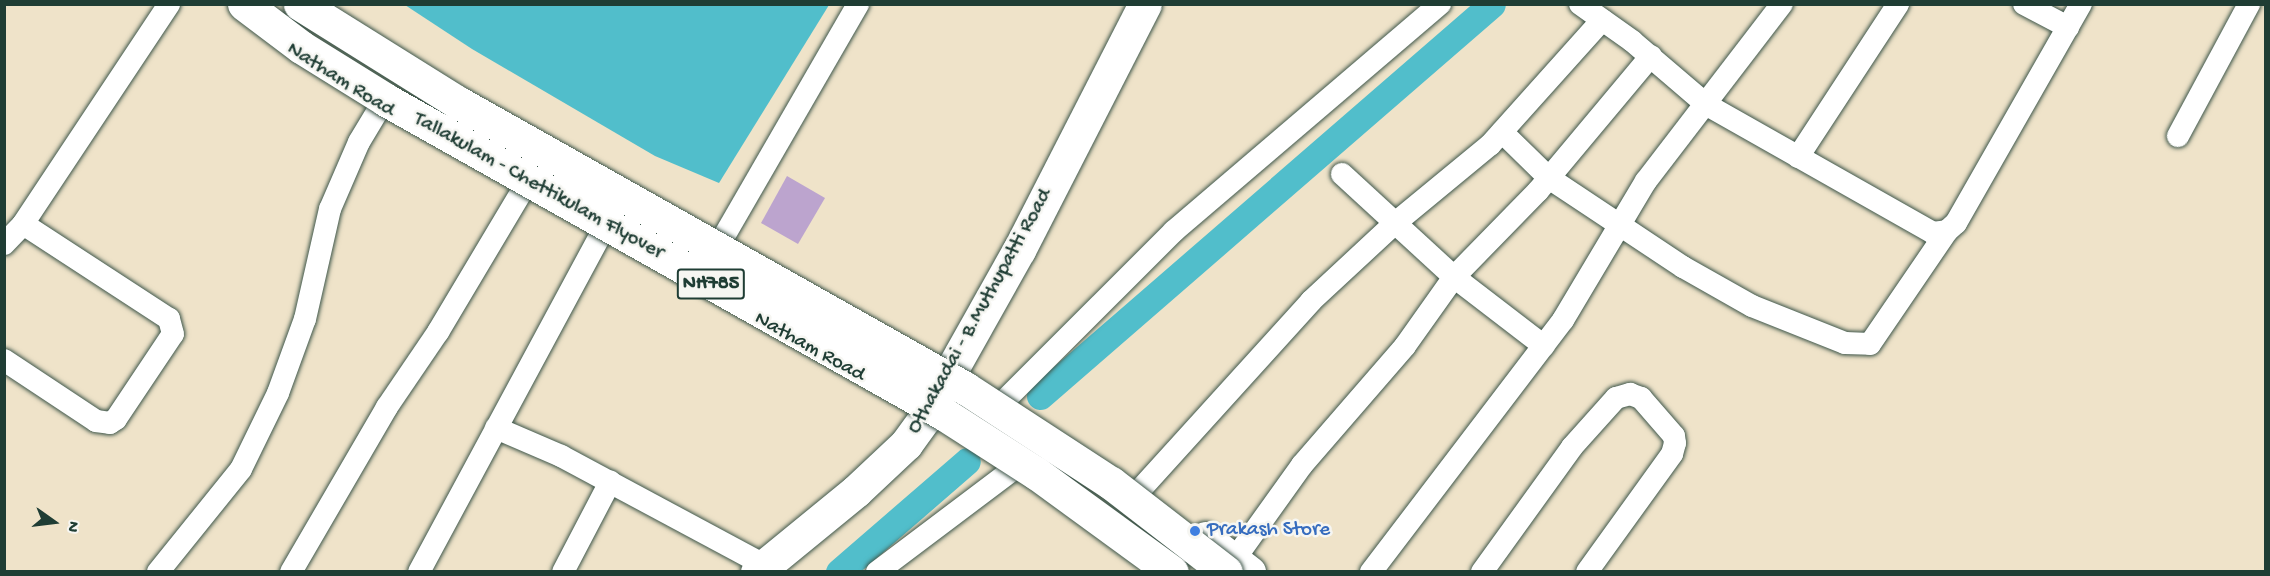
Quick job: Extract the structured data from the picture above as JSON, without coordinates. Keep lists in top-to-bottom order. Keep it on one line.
{"streets":{"main road":["Natham Road","Tallakulam - Chettikulam Flyover","NH785","Othakadai - B.Muthupatti Road"]},"crossings":[["Natham Road","Othakadai - B.Muthupatti Road"]],"places":["Prakash Store"],"north":"right"}
